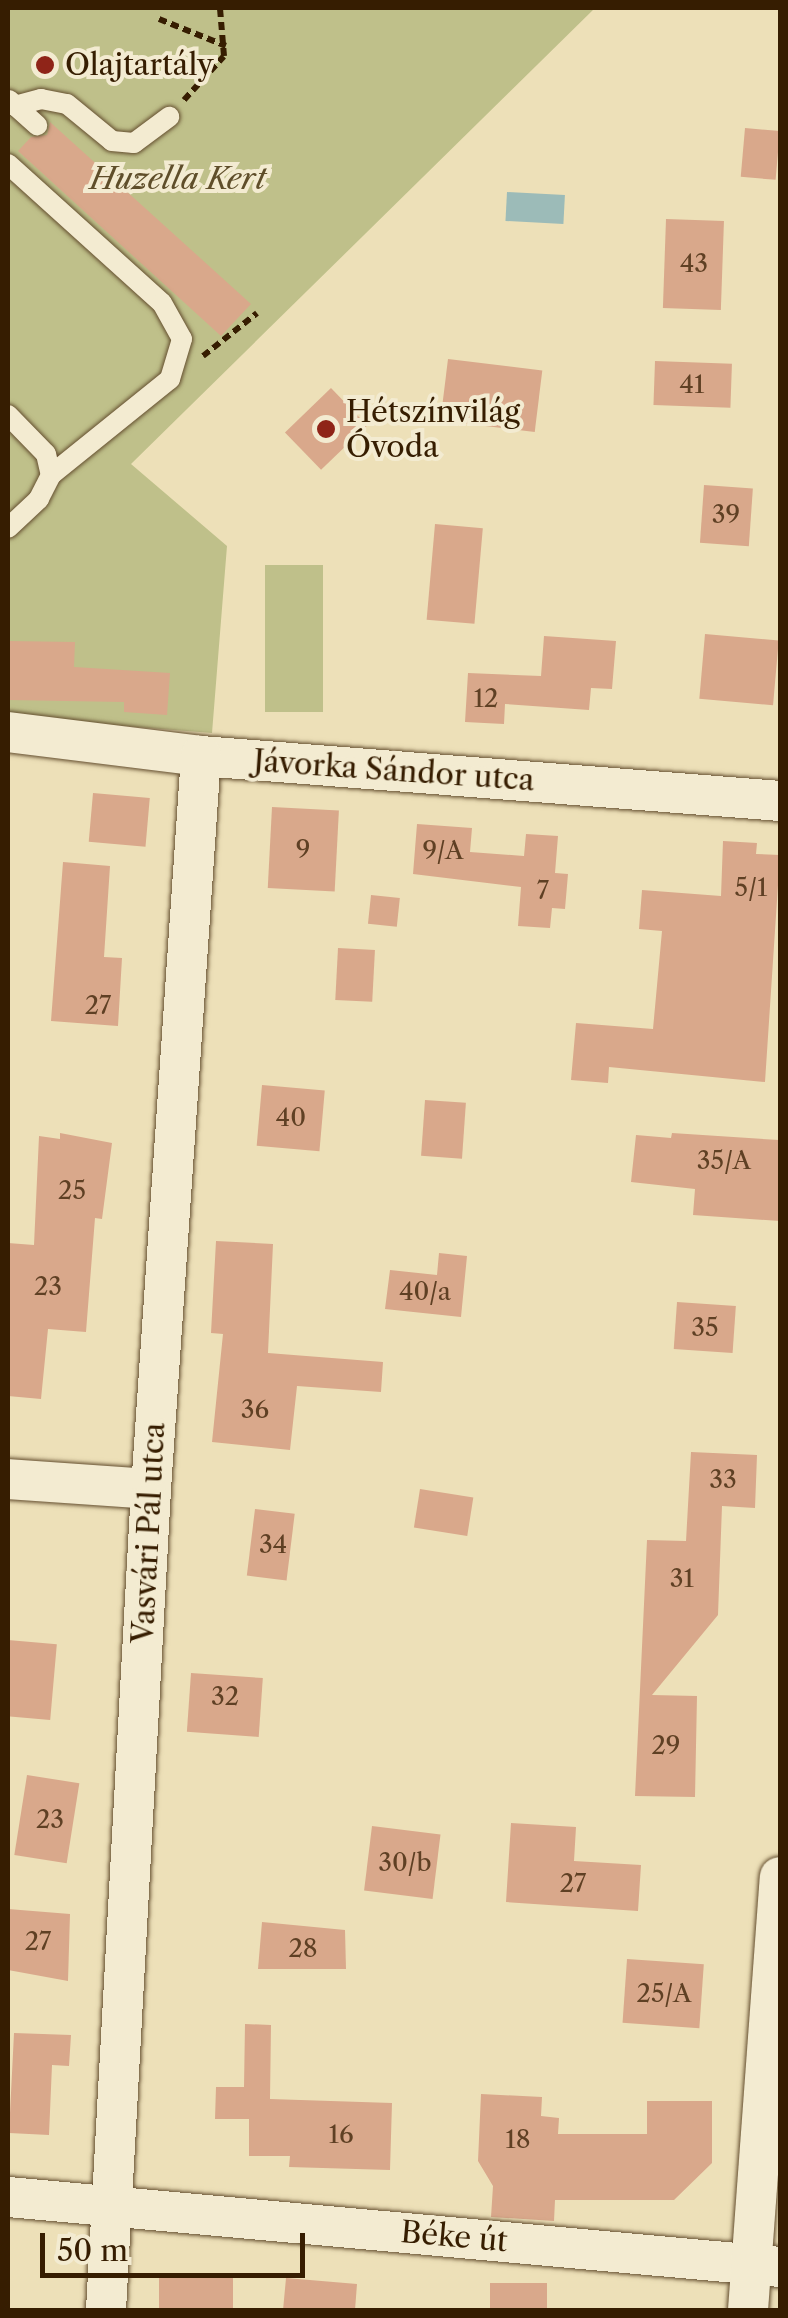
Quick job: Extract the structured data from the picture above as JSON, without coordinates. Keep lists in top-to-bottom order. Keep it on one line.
{"streets":{"street":["Jávorka Sándor utca","Vasvári Pál utca","Béke út"]},"crossings":[["Jávorka Sándor utca","Vasvári Pál utca"],["Vasvári Pál utca","Béke út"]],"parks":["Huzella Kert"],"places":["Olajtartály","Hétszínvilág Óvoda"],"house_numbers":["43","41","39","12","9","9/A","5/1","7","27","40","35/A","25","23","40/a","35","36","33","34","31","32","29","23","30/b","27","27","28","25/A","16","18"],"scale_bar":"50 m"}
